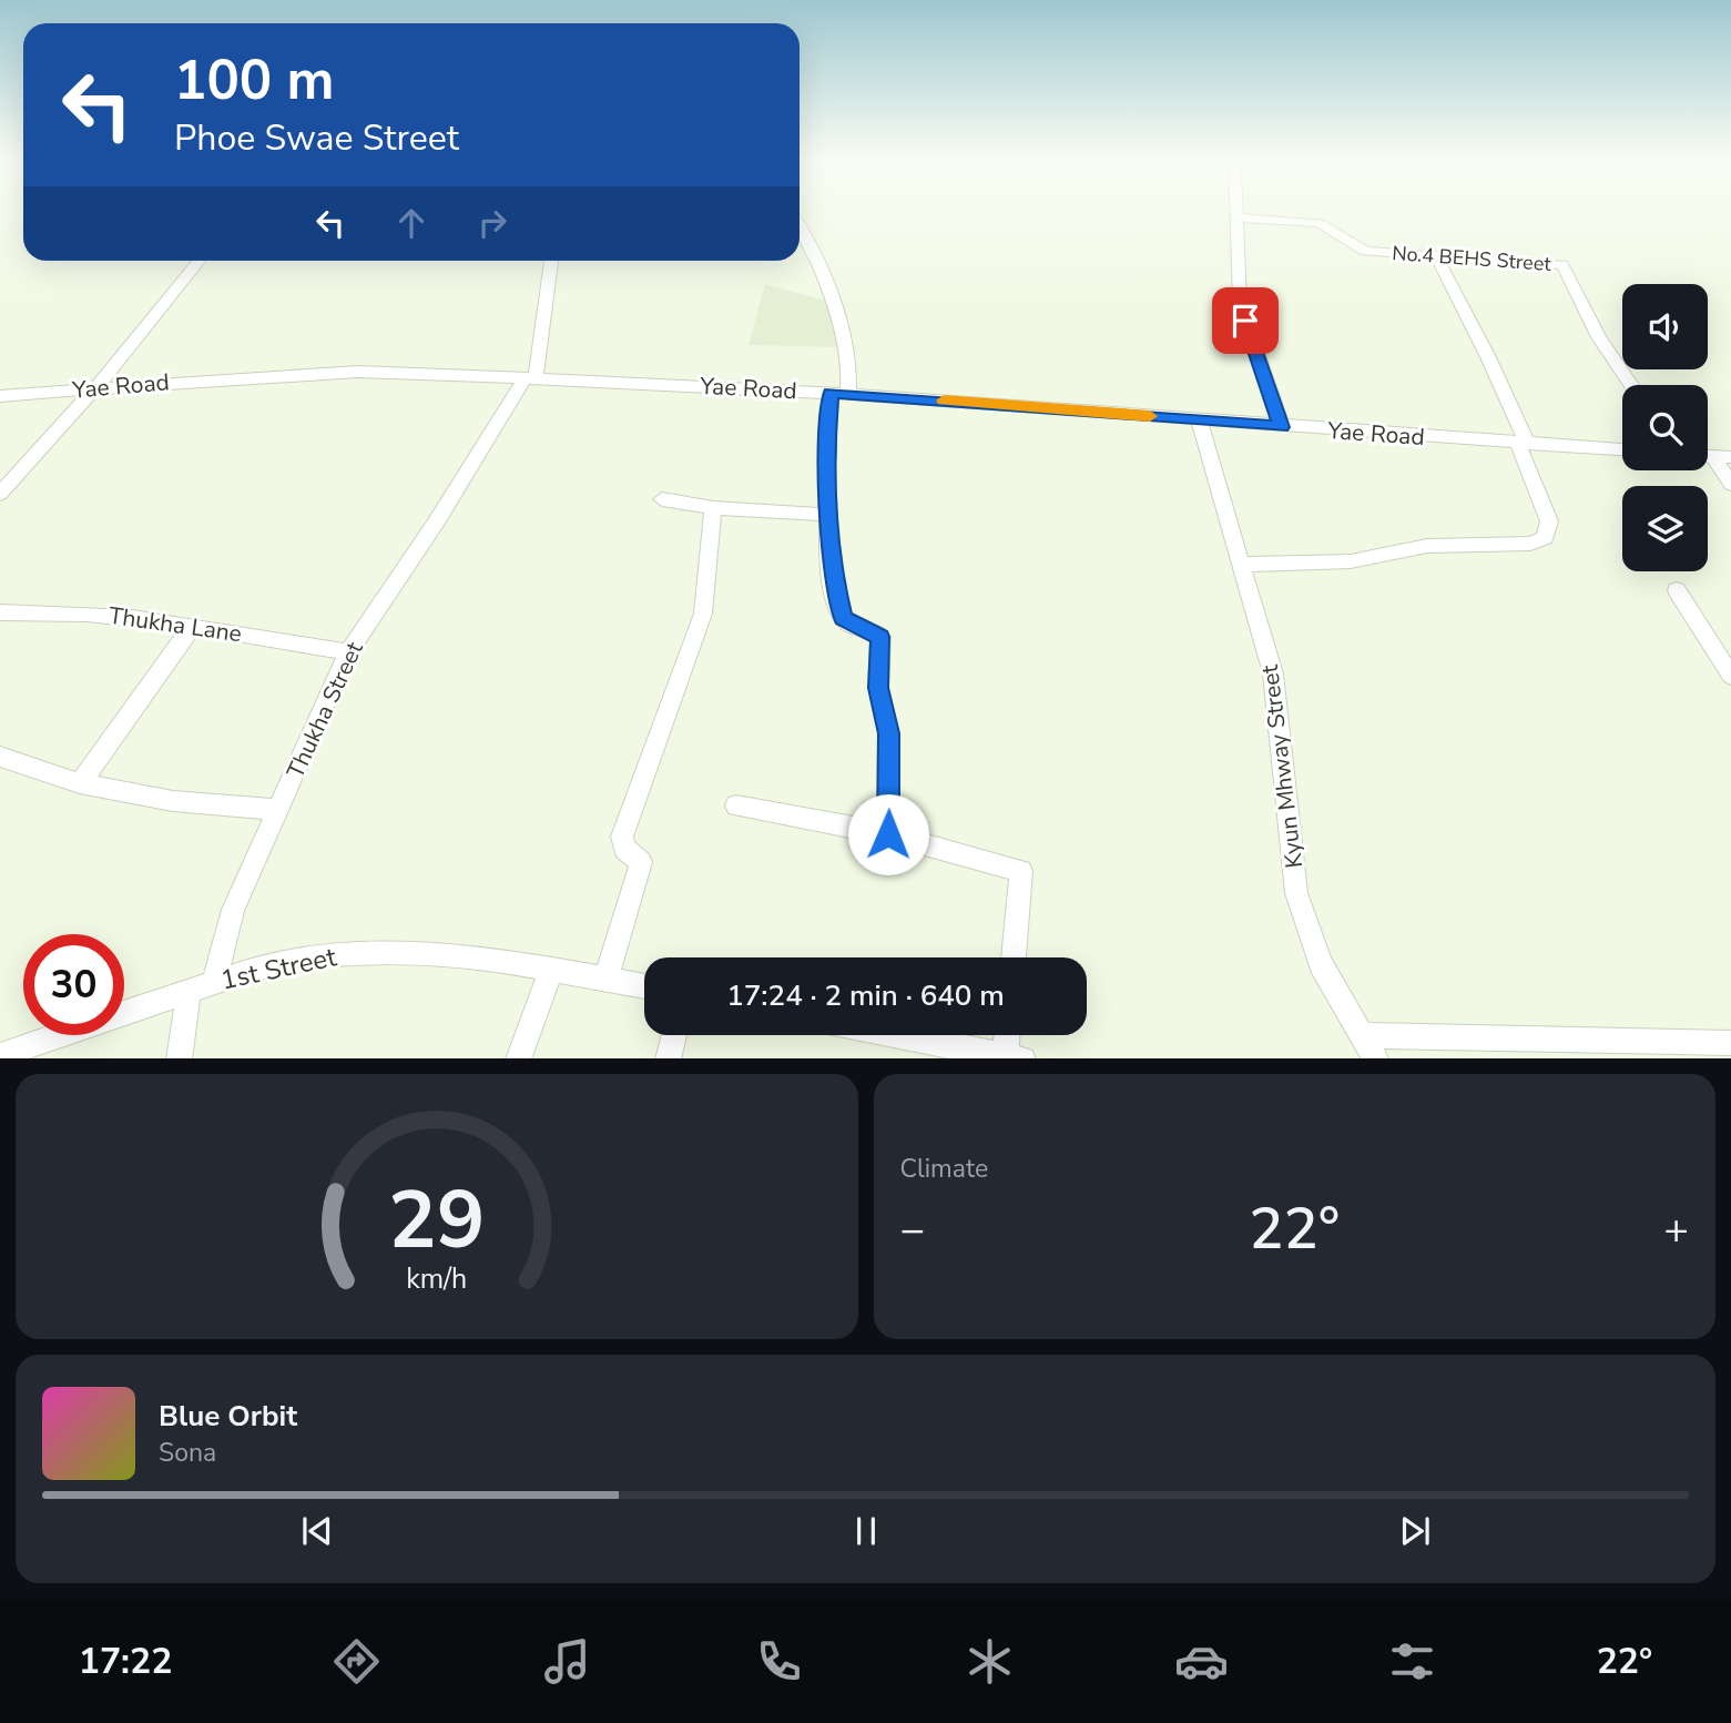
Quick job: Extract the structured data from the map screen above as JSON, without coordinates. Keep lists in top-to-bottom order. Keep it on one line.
{"streets":{"street":["No.4 BEHS Street","Yae Road","Thukha Lane","Thukha Street","Kyun Mhway Street","1st Street"]},"crossings":[["Yae Road","Thukha Street"],["Yae Road","Kyun Mhway Street"],["Thukha Lane","Thukha Street"],["Thukha Street","1st Street"]],"page":{"turn":["100 m","Phoe Swae Street"],"limit":"30","trip":"17:24 · 2 min · 640 m","tile":"Climate","heat":["−","22°","+"],"song":["Blue Orbit","Sona"],"tabs":["17:22","22°"],"gauge":["29","km/h"]}}
